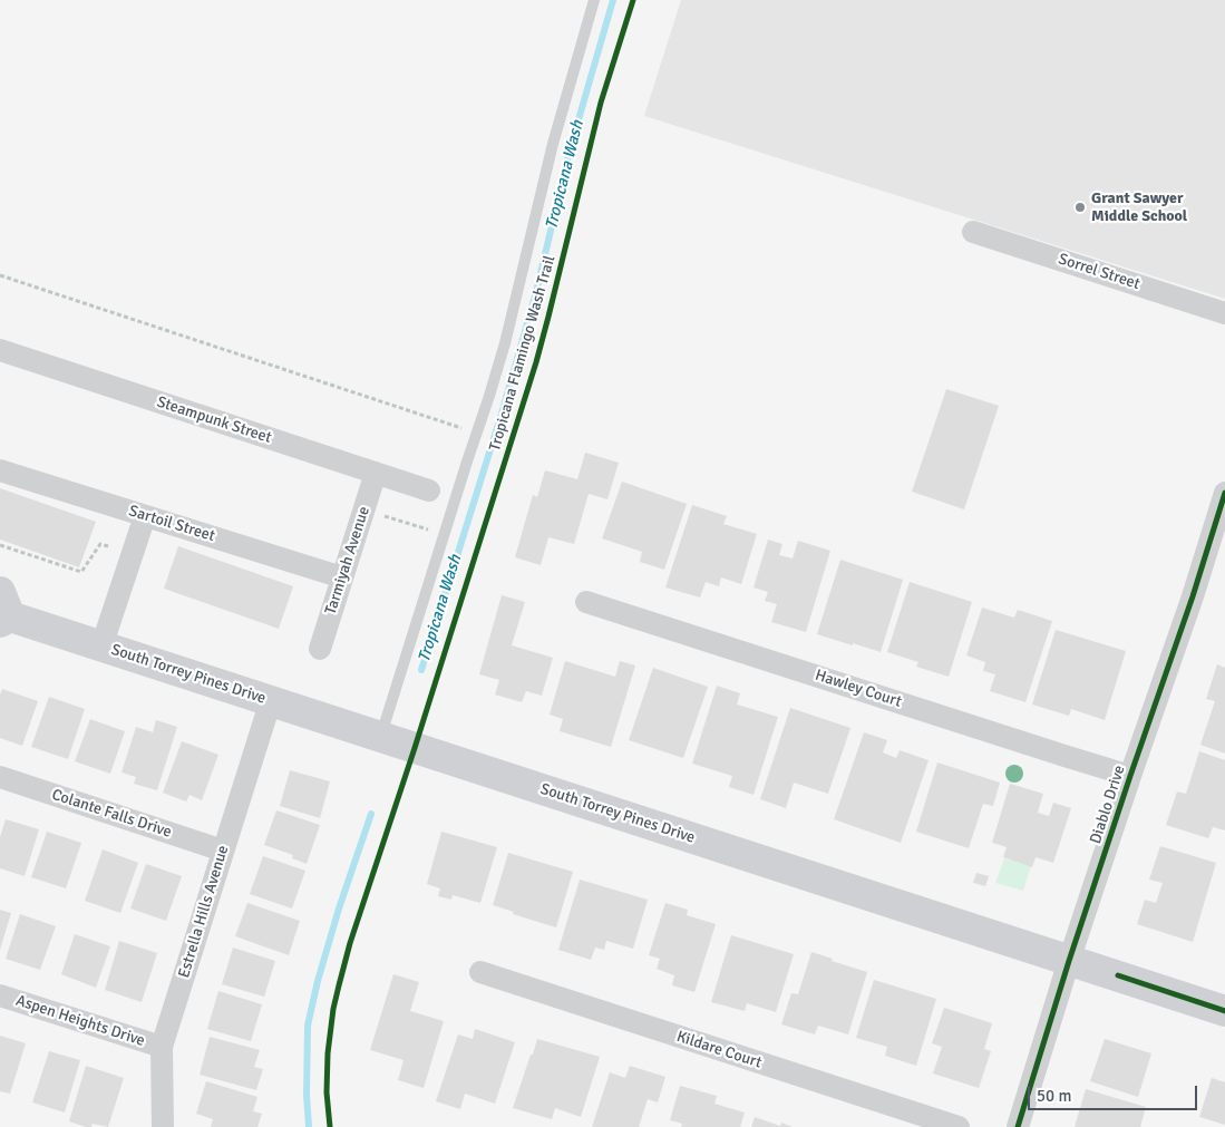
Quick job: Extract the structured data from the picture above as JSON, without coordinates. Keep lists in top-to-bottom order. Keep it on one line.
{"streets":{"main road":["South Torrey Pines Drive"],"street":["Sorrel Street","Steampunk Street","Sartoil Street","Tarmiyah Avenue","Hawley Court","Diablo Drive","Colante Falls Drive","Estrella Hills Avenue","Aspen Heights Drive","Kildare Court"],"cycle path":["Tropicana Flamingo Wash Trail"]},"crossings":[["Steampunk Street","Tarmiyah Avenue"],["Sartoil Street","Tarmiyah Avenue"],["South Torrey Pines Drive","Diablo Drive"],["South Torrey Pines Drive","Estrella Hills Avenue"],["Hawley Court","Diablo Drive"],["Colante Falls Drive","Estrella Hills Avenue"],["Estrella Hills Avenue","Aspen Heights Drive"]],"water":["Tropicana Wash"],"places":["Grant Sawyer Middle School"],"scale_bar":"50 m"}
